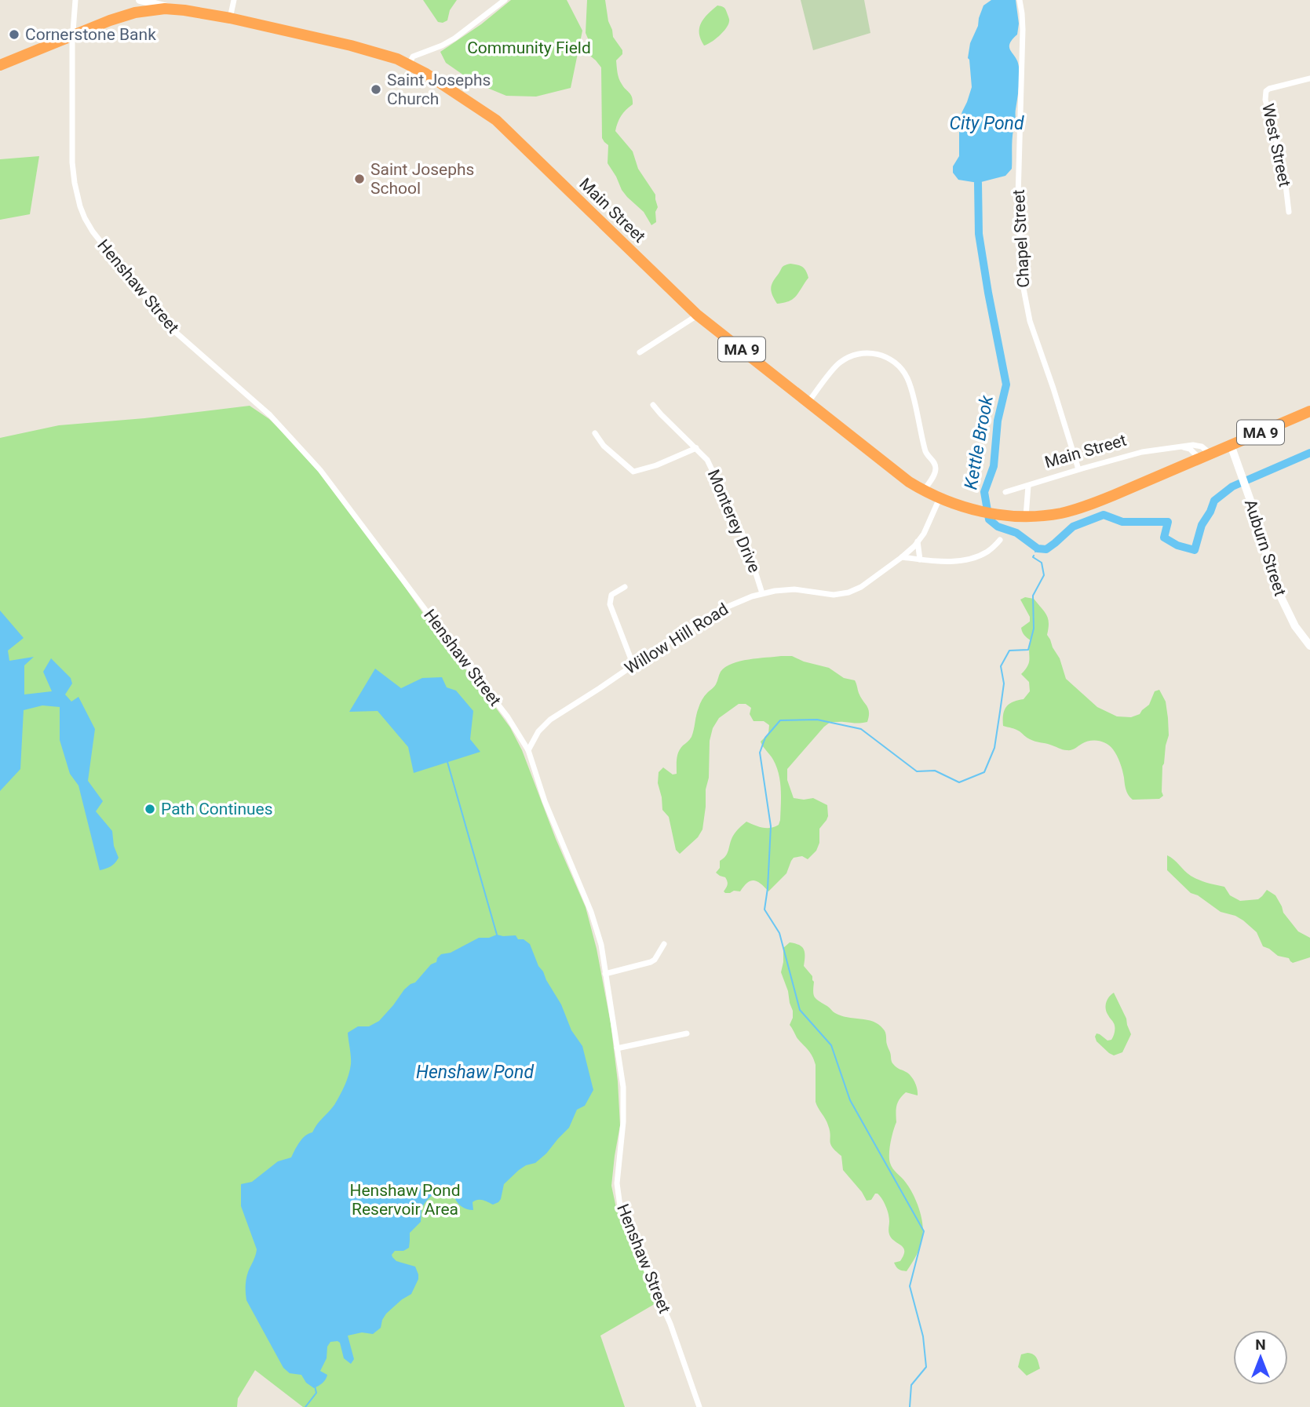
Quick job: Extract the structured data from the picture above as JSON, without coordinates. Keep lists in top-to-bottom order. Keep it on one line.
{"streets":{"highway":["Main Street","MA 9"],"street":["West Street","Chapel Street","Henshaw Street","Monterey Drive","Auburn Street","Willow Hill Road"]},"crossings":[["Main Street","Chapel Street"],["Main Street","MA 9"],["Main Street","Auburn Street"],["Main Street","Willow Hill Road"],["Henshaw Street","MA 9"],["Henshaw Street","Willow Hill Road"],["Monterey Drive","Willow Hill Road"]],"water":["City Pond","Kettle Brook","Henshaw Pond"],"parks":["Community Field","Henshaw Pond Reservoir Area"],"places":["Cornerstone Bank","Saint Josephs Church","Saint Josephs School","Path Continues"],"north":"top"}
